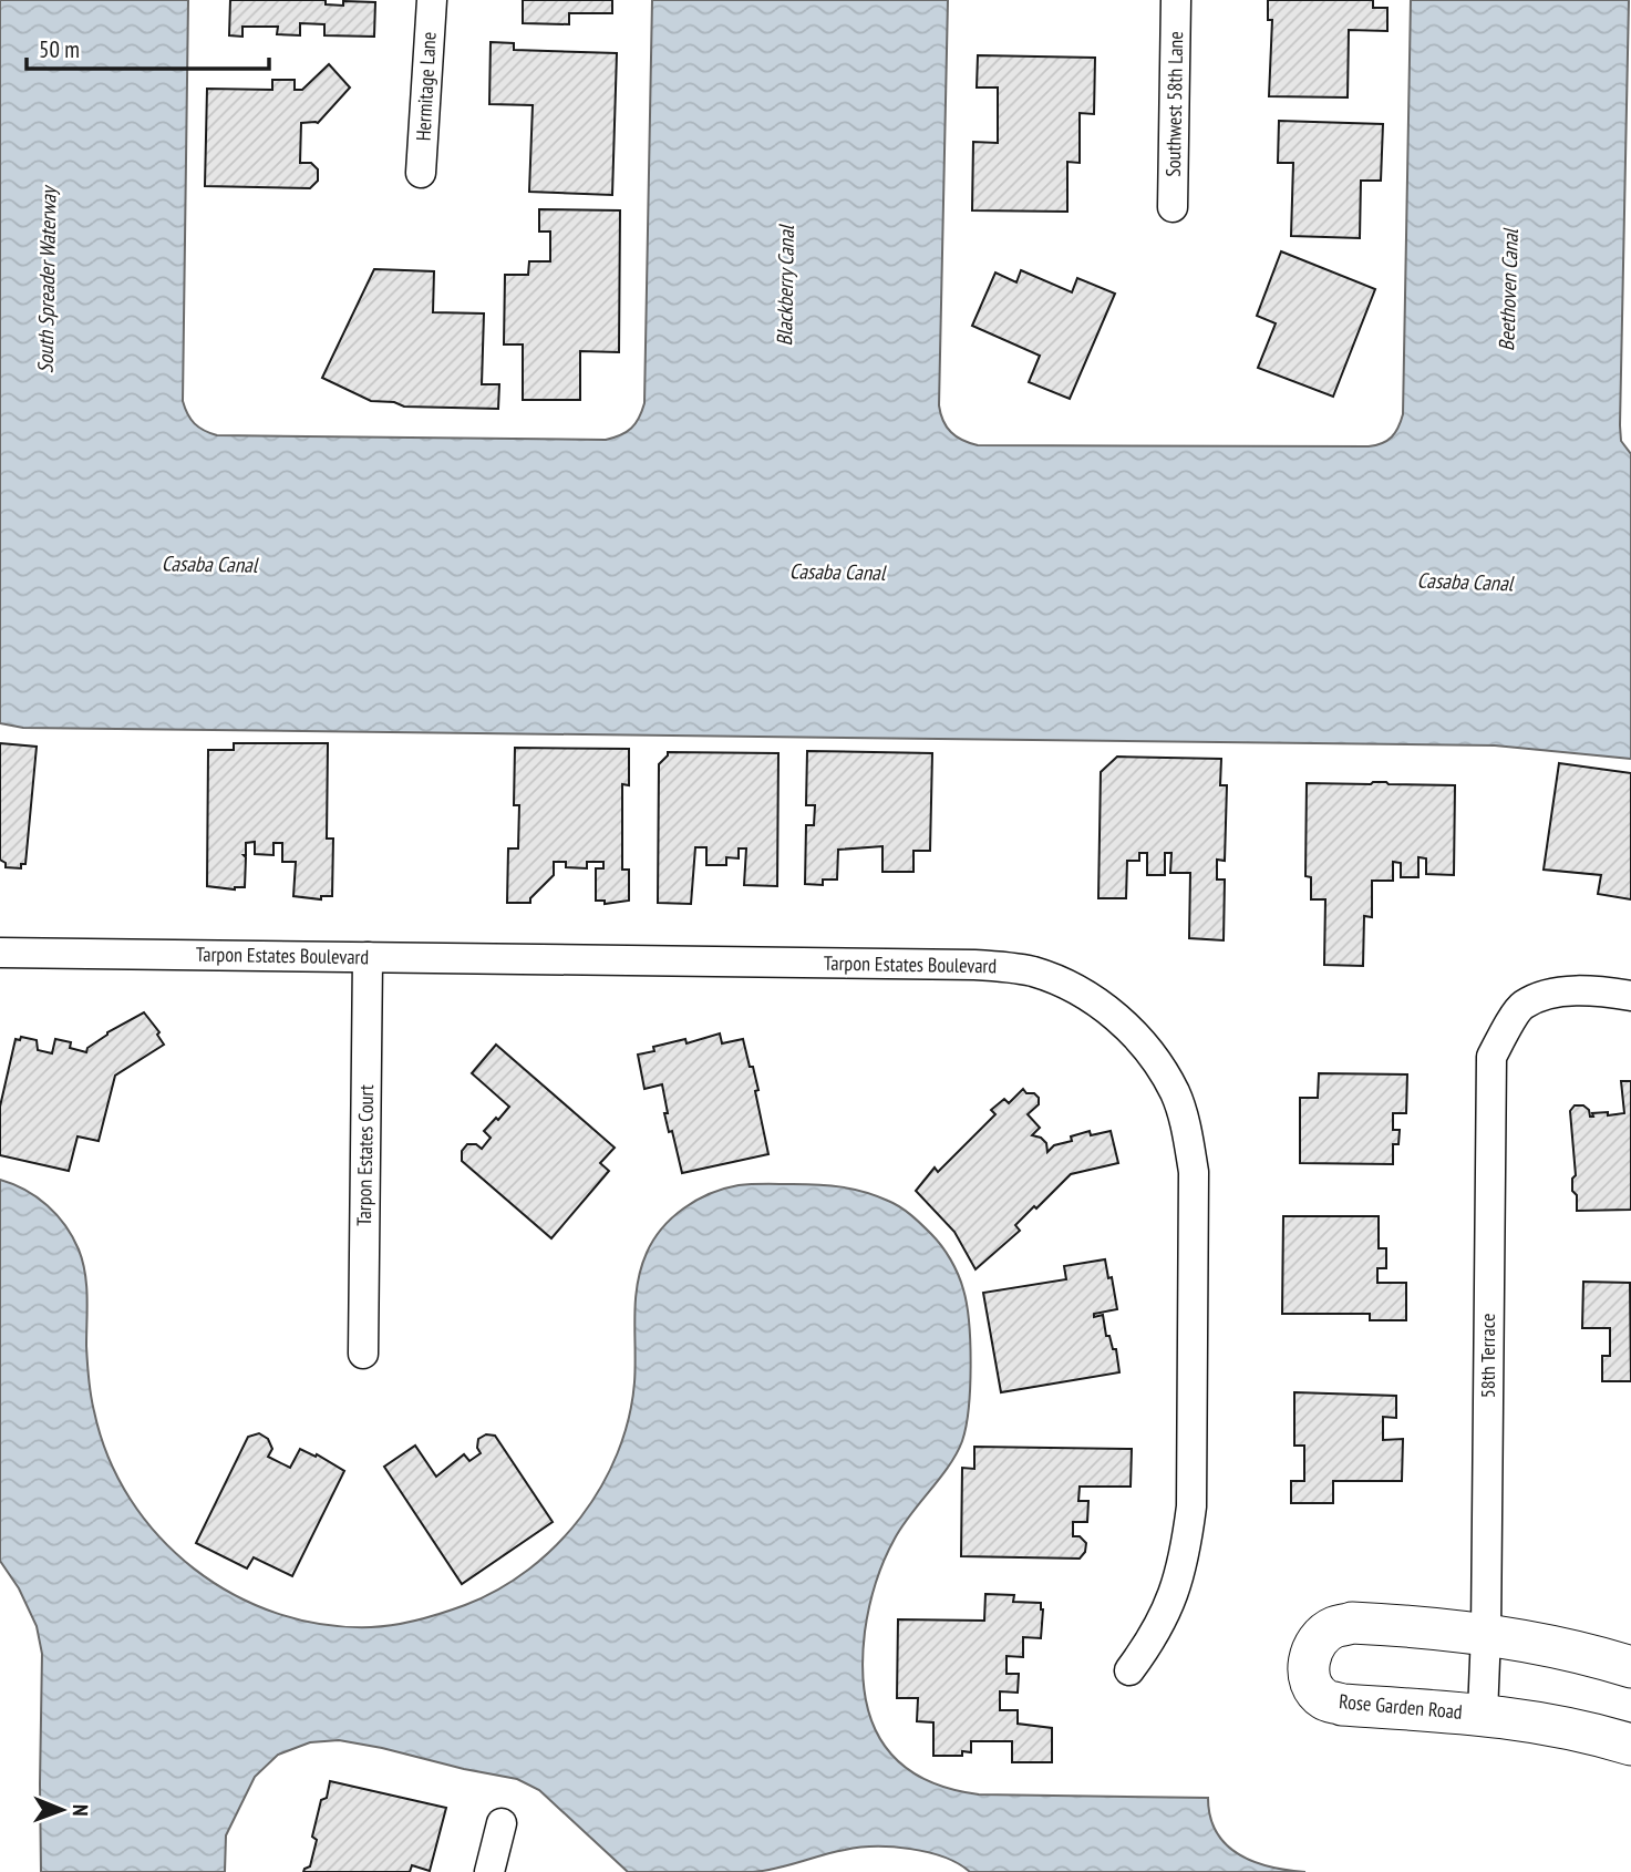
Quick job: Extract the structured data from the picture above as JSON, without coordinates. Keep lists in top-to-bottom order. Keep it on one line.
{"streets":{"street":["Hermitage Lane","Southwest 58th Lane","Tarpon Estates Boulevard","Tarpon Estates Court","58th Terrace","Rose Garden Road"]},"crossings":[["Tarpon Estates Boulevard","Tarpon Estates Court"],["58th Terrace","Rose Garden Road"]],"water":["South Spreader Waterway","Blackberry Canal","Beethoven Canal","Casaba Canal"],"scale_bar":"50 m","north":"right"}
